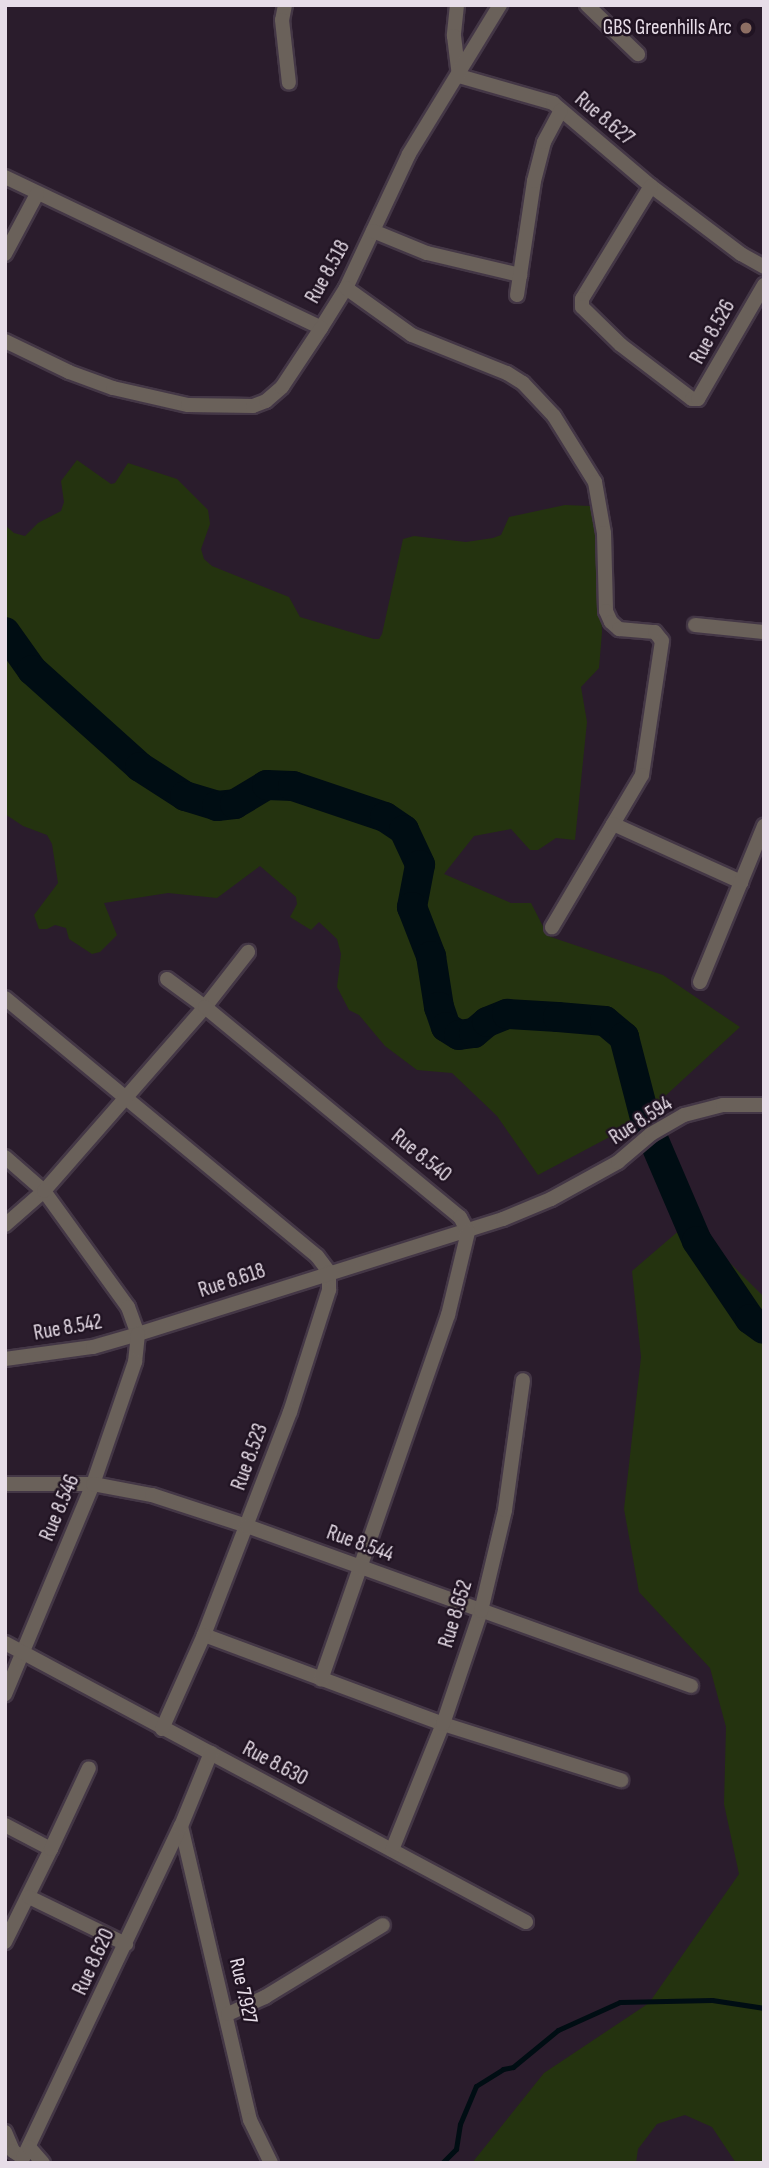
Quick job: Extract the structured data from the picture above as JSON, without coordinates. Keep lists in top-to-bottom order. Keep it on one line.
{"streets":{"street":["Rue 8.627","Rue 8.518","Rue 8.526","Rue 8.594","Rue 8.540","Rue 8.618","Rue 8.542","Rue 8.523","Rue 8.546","Rue 8.544","Rue 8.652","Rue 8.630","Rue 8.620","Rue 7.927"]},"crossings":[["Rue 8.627","Rue 8.518"],["Rue 8.627","Rue 8.526"],["Rue 8.594","Rue 8.618"],["Rue 8.540","Rue 8.618"],["Rue 8.618","Rue 8.542"],["Rue 8.618","Rue 8.523"],["Rue 8.618","Rue 8.546"],["Rue 8.542","Rue 8.546"],["Rue 8.523","Rue 8.544"],["Rue 8.523","Rue 8.630"],["Rue 8.546","Rue 8.544"],["Rue 8.546","Rue 8.630"],["Rue 8.544","Rue 8.652"],["Rue 8.652","Rue 8.630"],["Rue 8.630","Rue 8.620"],["Rue 8.620","Rue 7.927"]],"places":["GBS Greenhills Arc"]}
